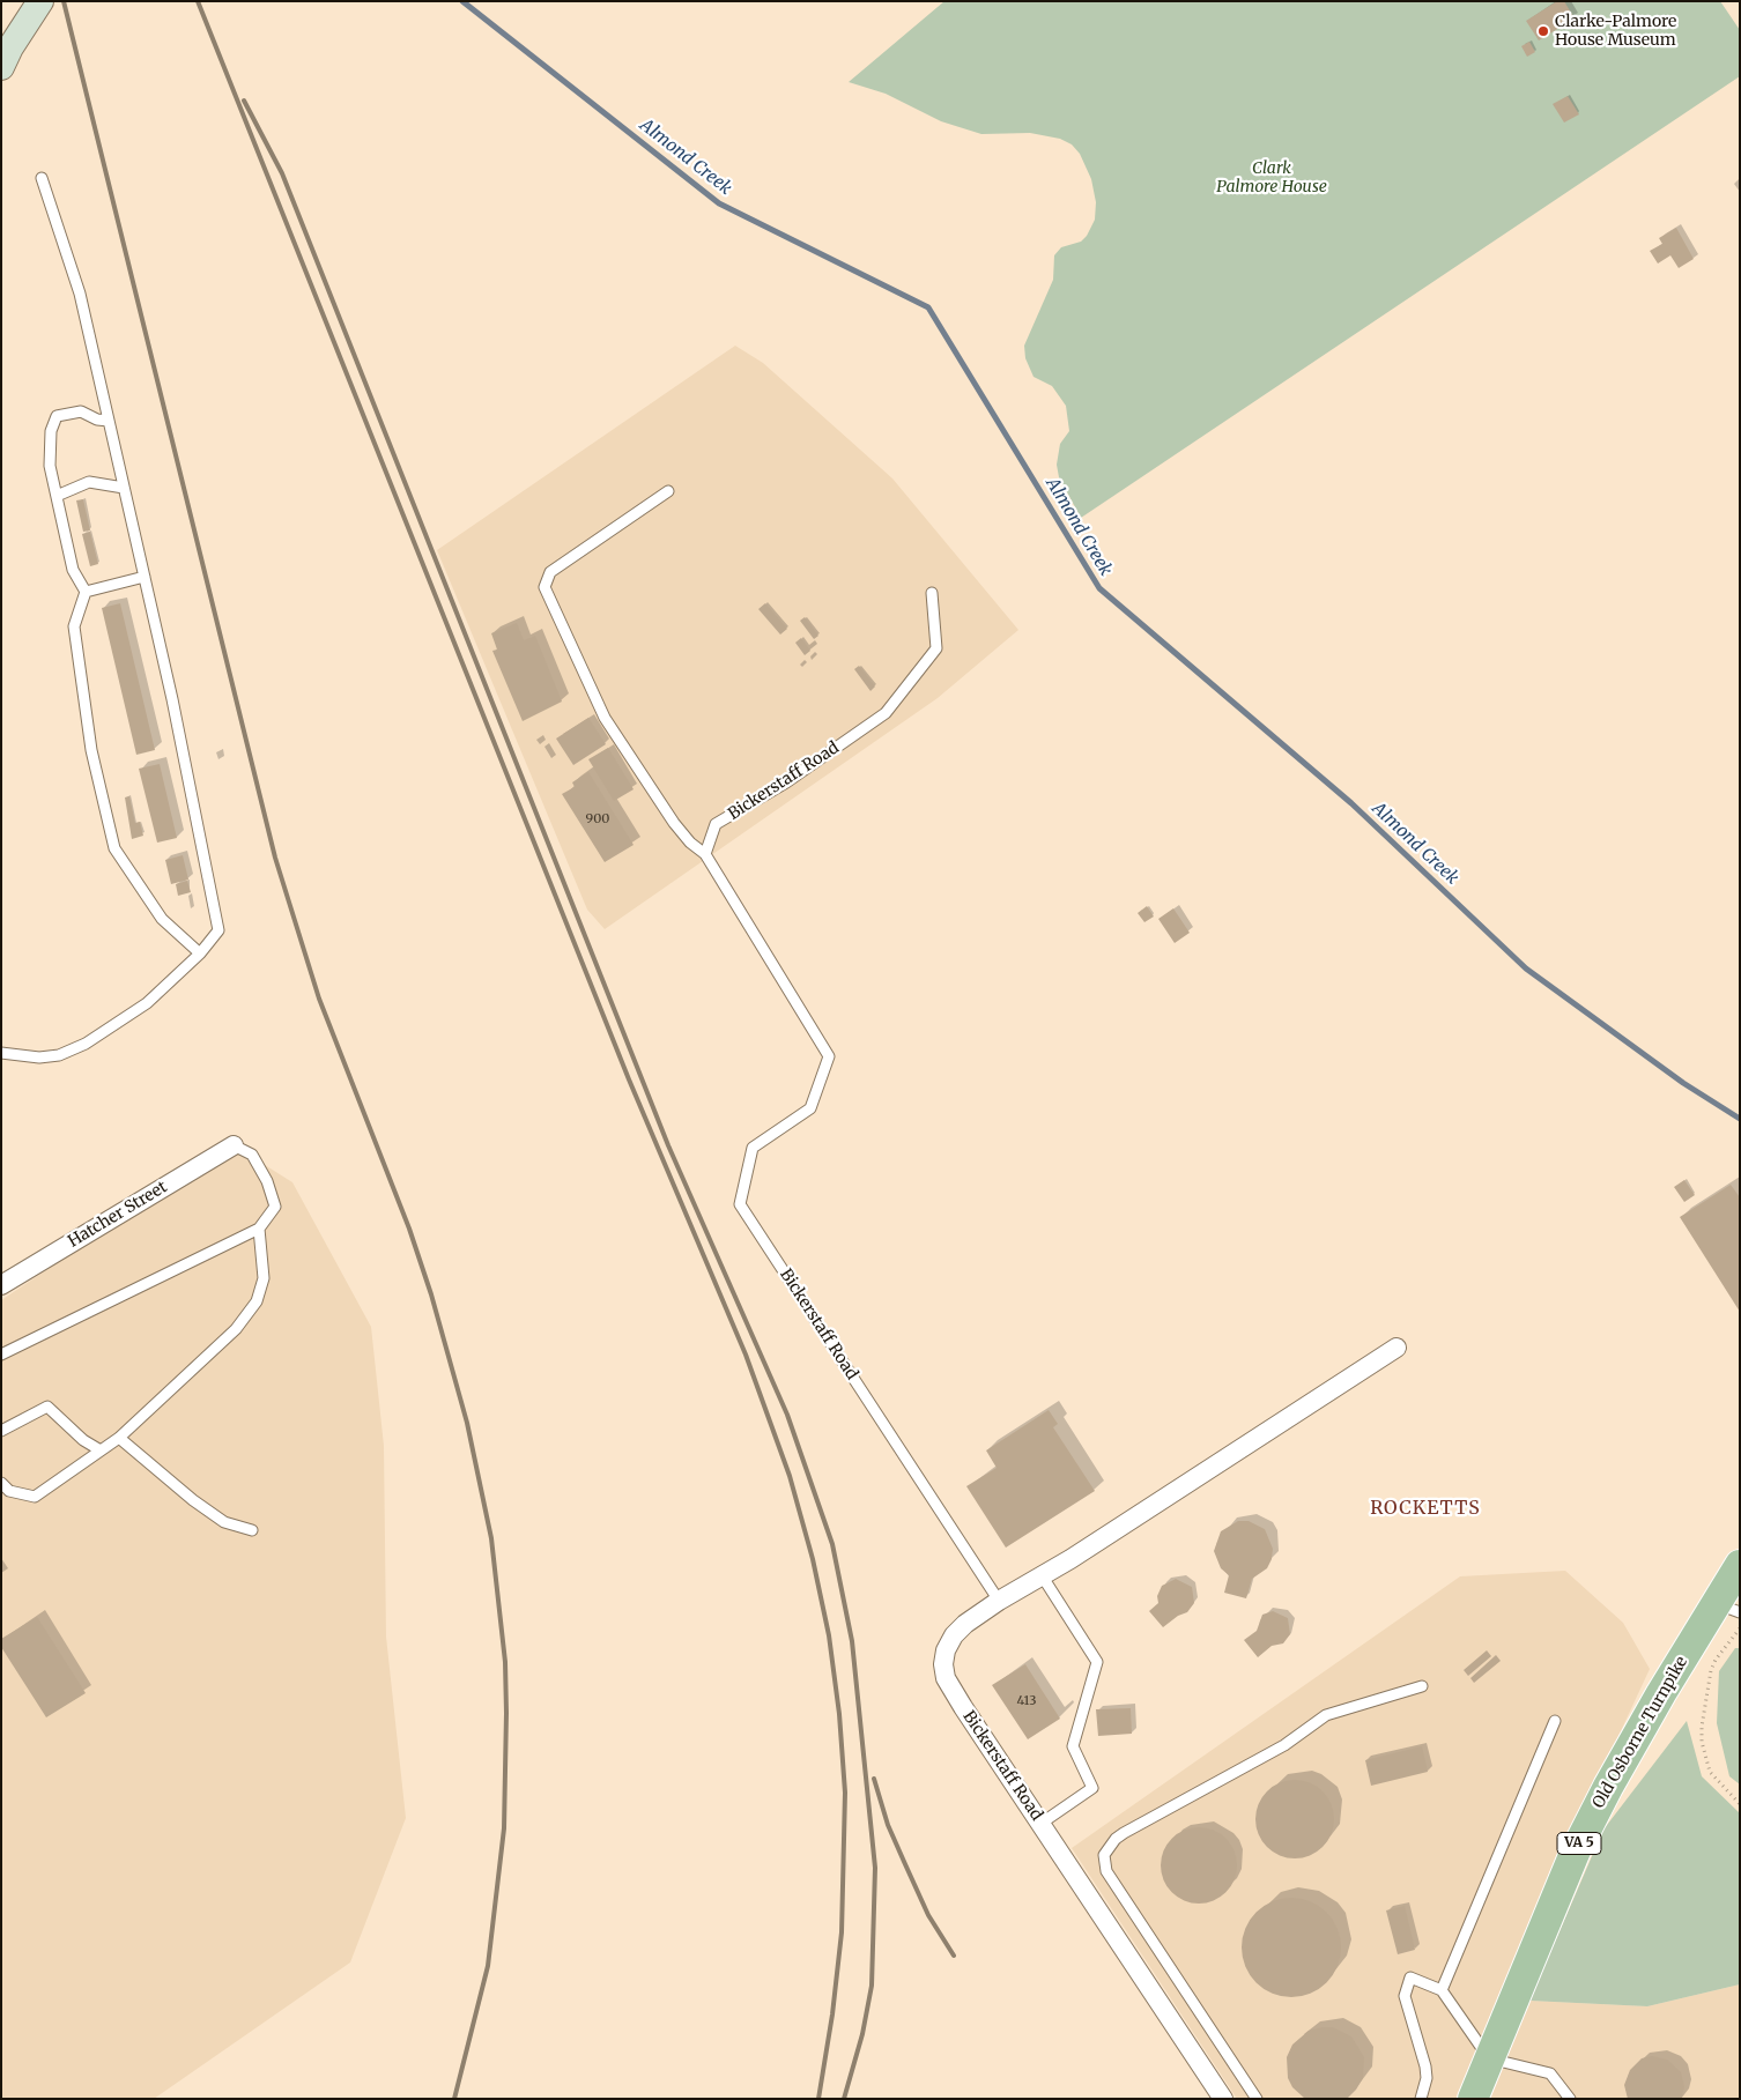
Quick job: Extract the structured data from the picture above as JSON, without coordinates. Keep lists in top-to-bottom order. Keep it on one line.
{"streets":{"main road":["Old Osborne Turnpike","VA 5"],"street":["Bickerstaff Road","Hatcher Street"]},"districts":["ROCKETTS"],"water":["Almond Creek"],"parks":["Clark Palmore House"],"places":["Clarke-Palmore House Museum"],"house_numbers":["900","413"]}
